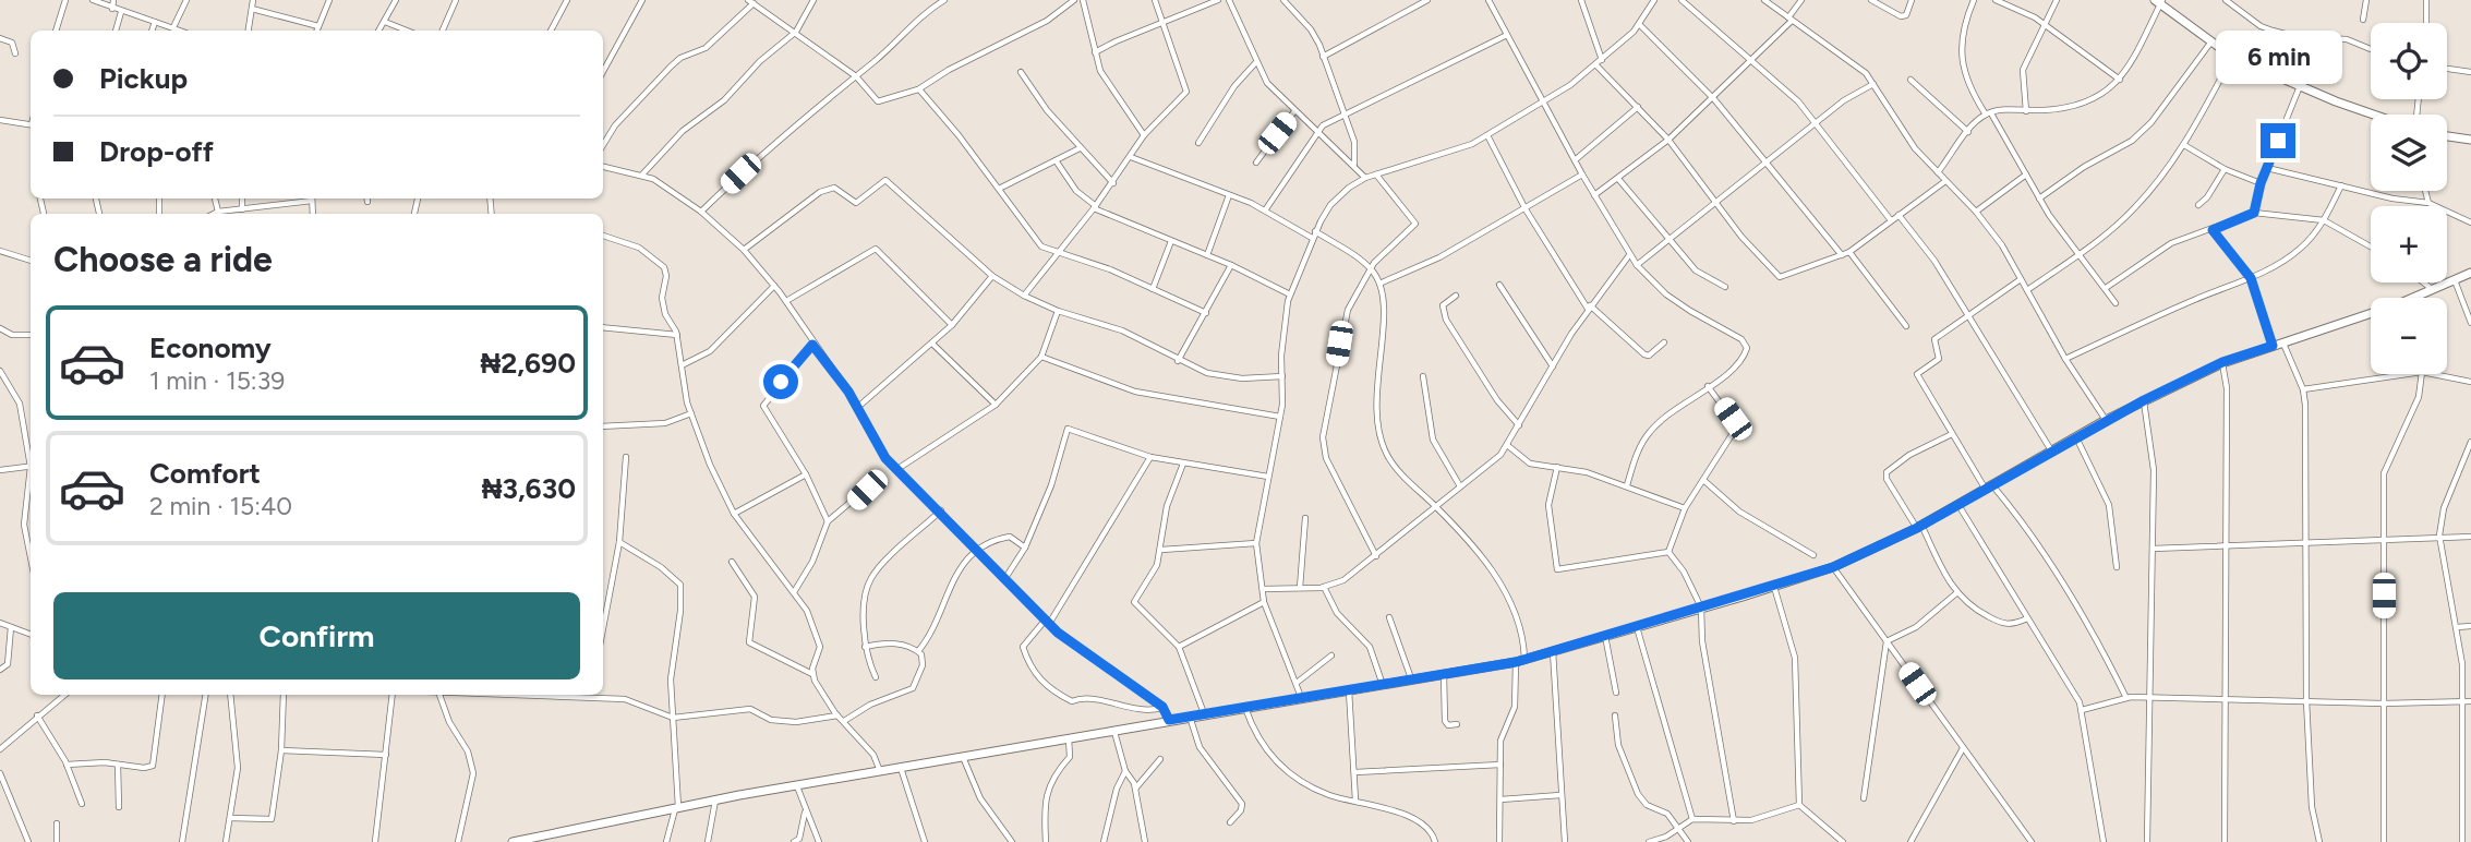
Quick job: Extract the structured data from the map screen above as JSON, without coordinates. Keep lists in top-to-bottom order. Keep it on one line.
{"page":{"map_buttons":["+","−"],"bubble":"6 min","banner":["Pickup","Drop-off"],"heading":"Choose a ride","list":[{"name":"Economy","note":"1 min · 15:39","value":"₦2,690"},{"name":"Comfort","note":"2 min · 15:40","value":"₦3,630"}],"buttons":"Confirm"}}
